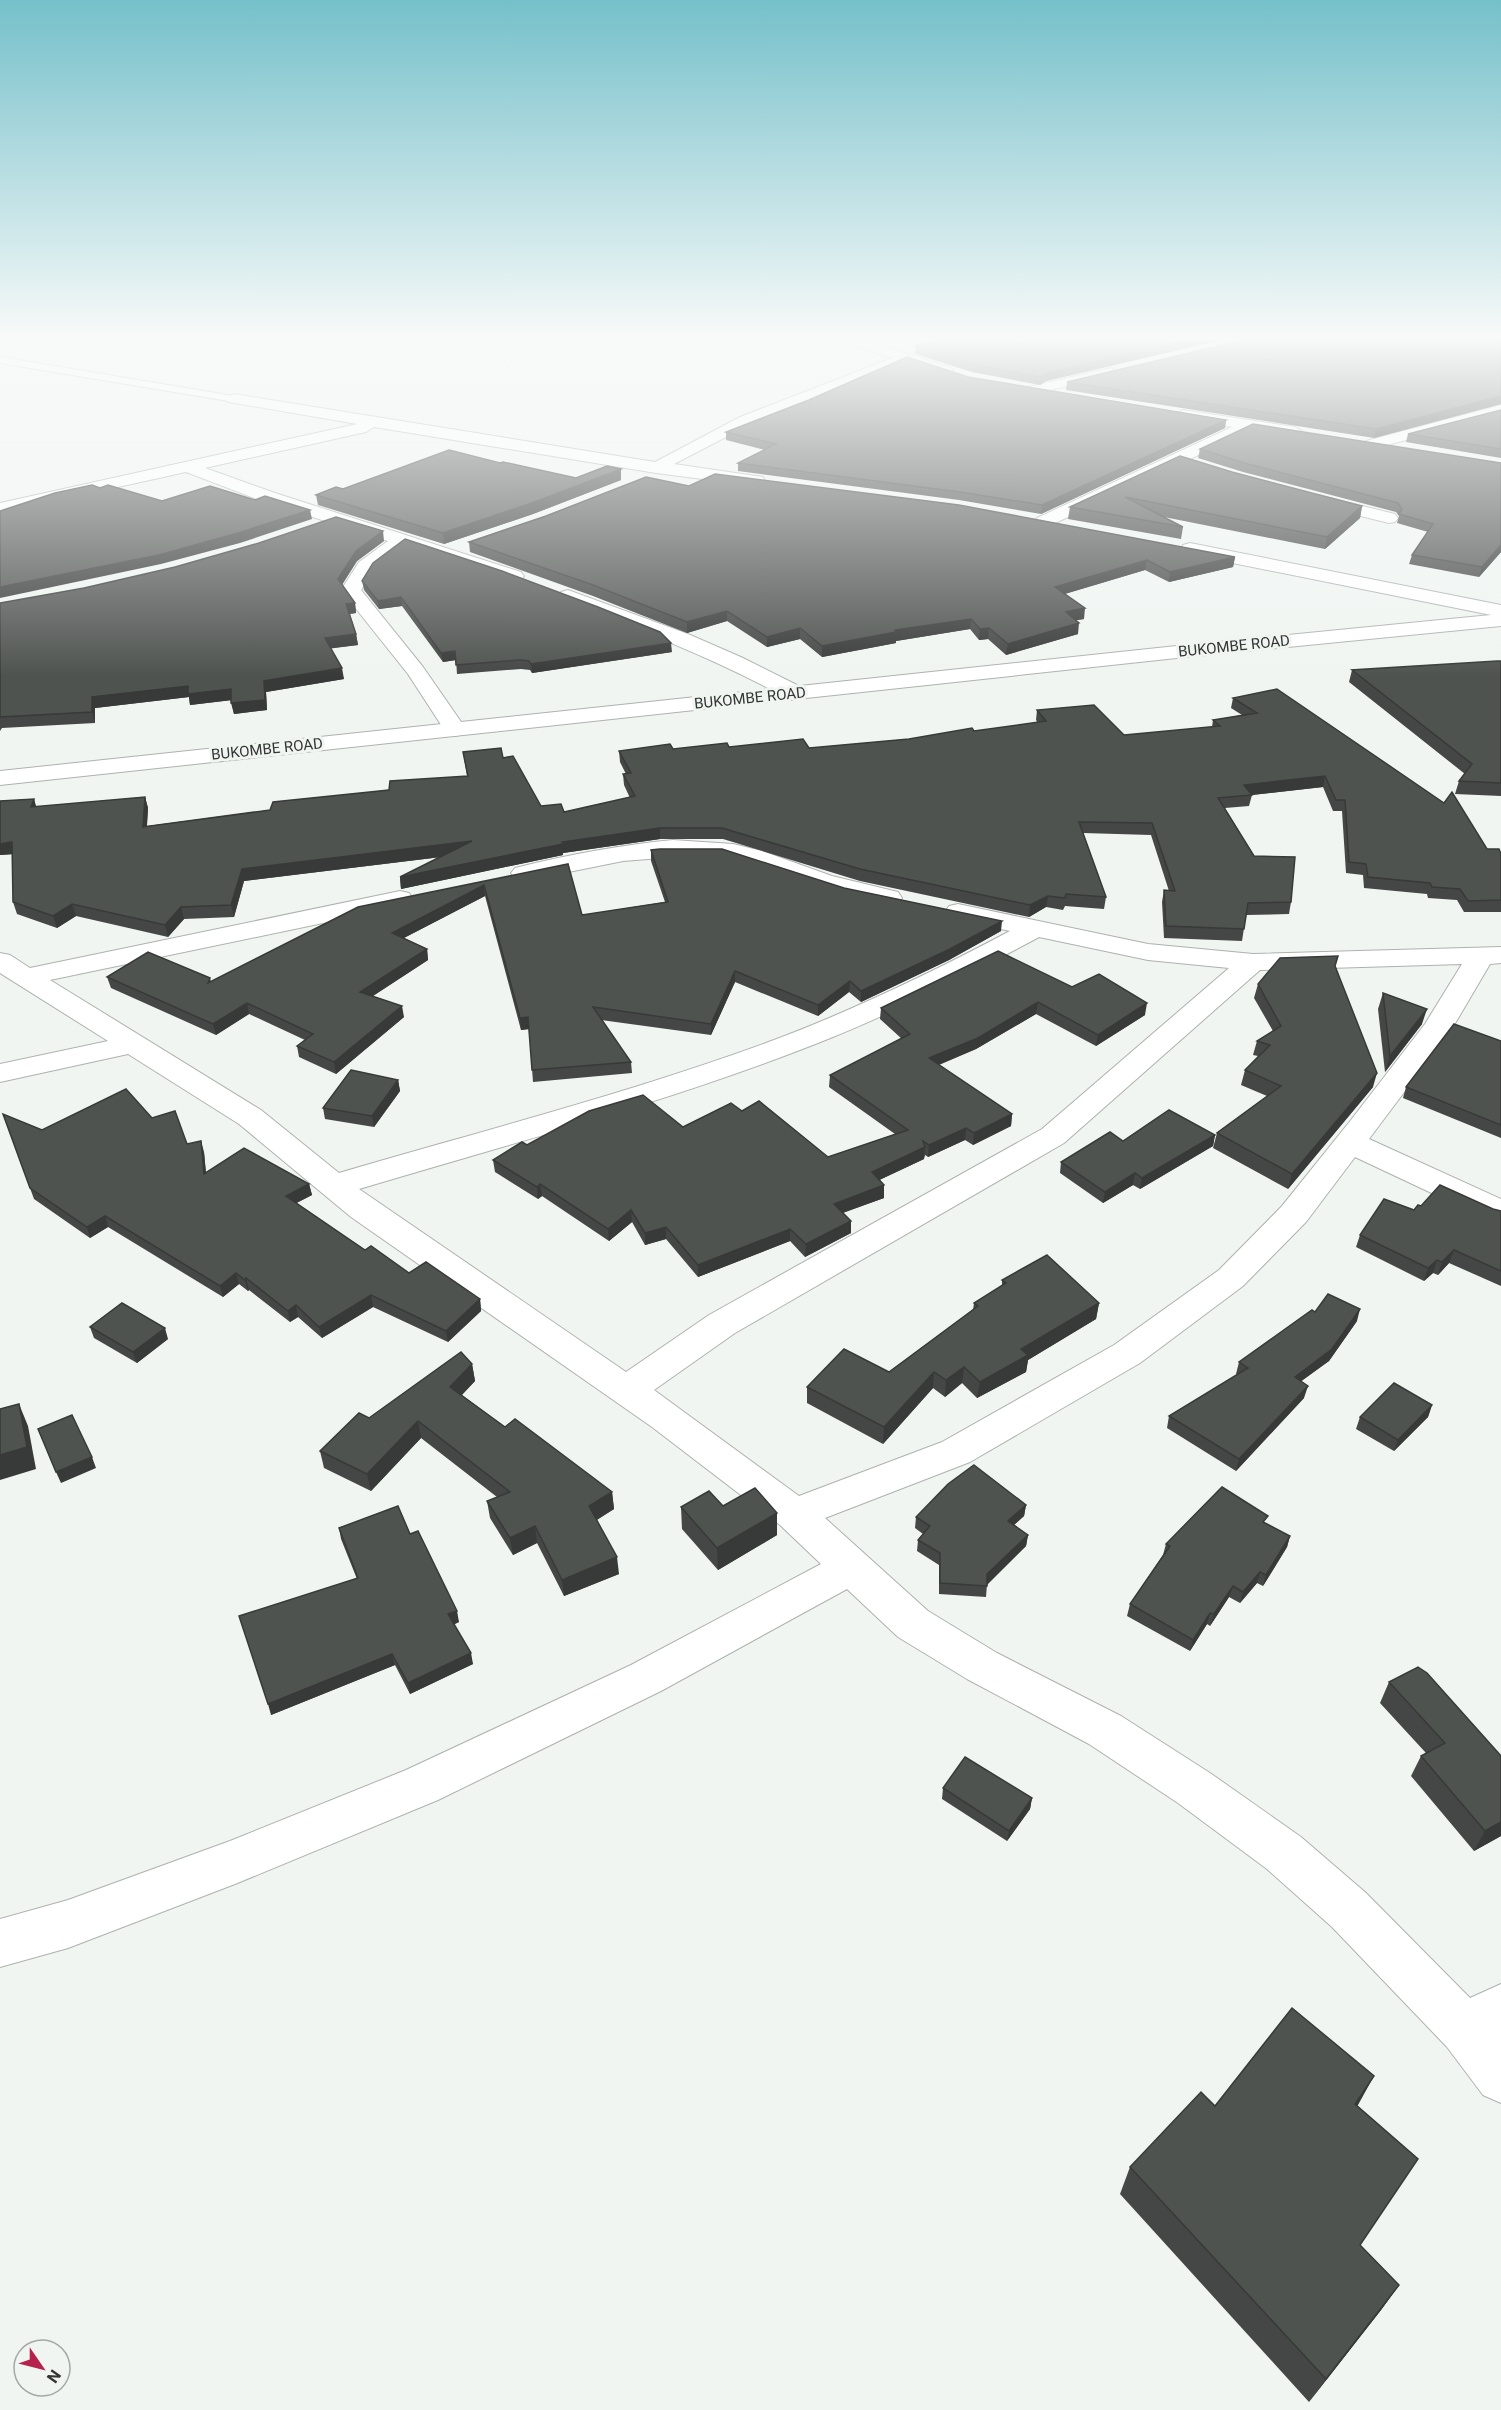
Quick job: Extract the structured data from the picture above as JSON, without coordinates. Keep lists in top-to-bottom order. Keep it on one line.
{"streets":{"street":["BUKOMBE ROAD"]},"north":"bottom right"}
